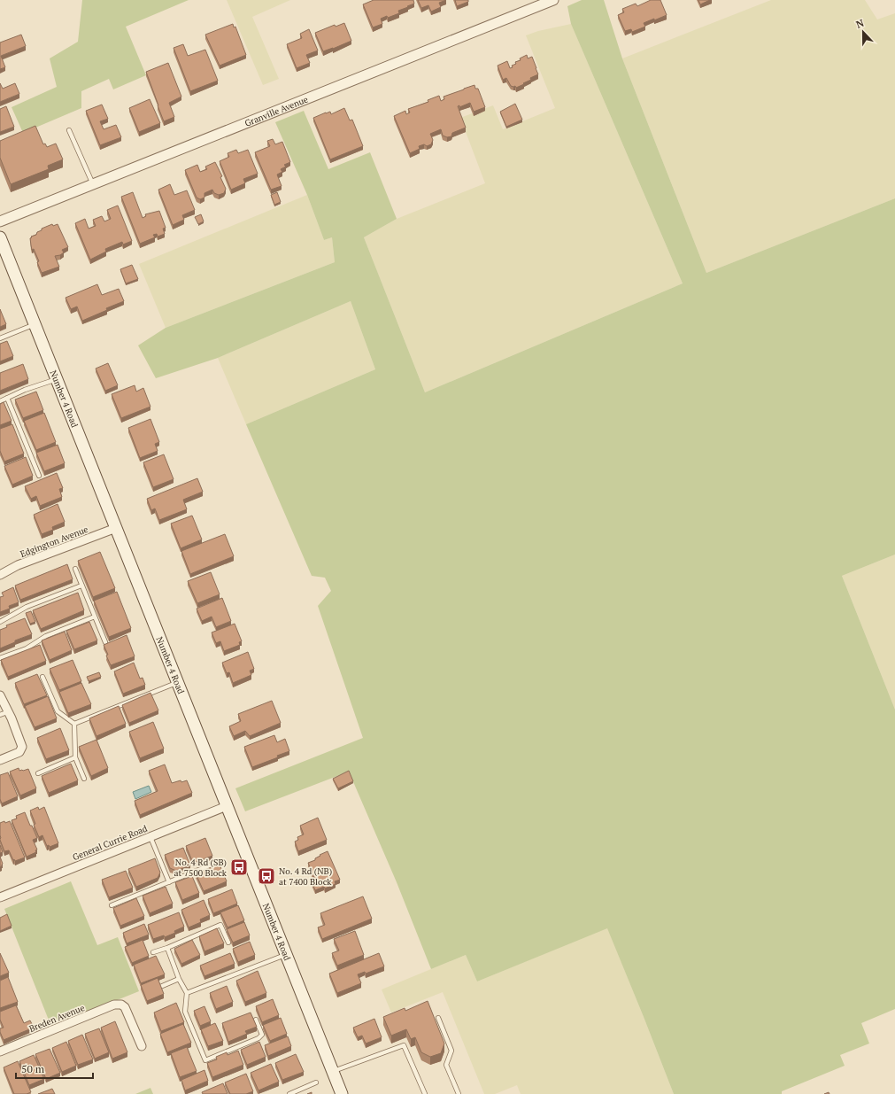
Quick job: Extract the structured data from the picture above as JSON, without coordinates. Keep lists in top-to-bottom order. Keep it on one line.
{"streets":{"main road":["Number 4 Road"],"street":["Granville Avenue","Edgington Avenue","General Currie Road","Breden Avenue"]},"crossings":[["Number 4 Road","Edgington Avenue"],["Number 4 Road","General Currie Road"]],"places":{"bus stop":["No. 4 Rd (SB) at 7500 Block","No. 4 Rd (NB) at 7400 Block"]},"scale_bar":"50 m","north":"top"}
